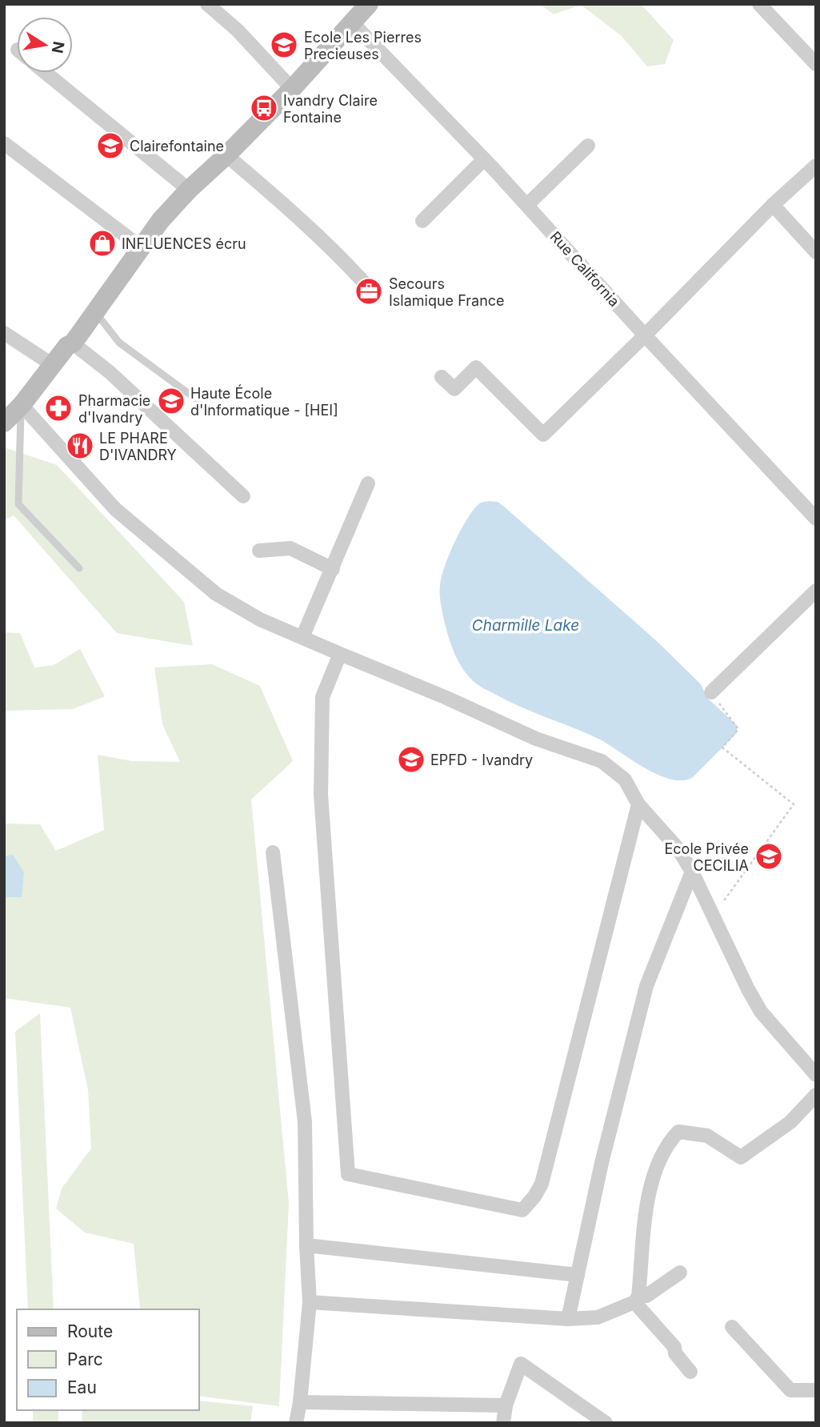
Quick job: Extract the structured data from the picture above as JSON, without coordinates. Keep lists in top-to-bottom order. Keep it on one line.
{"streets":{"street":["Rue California"]},"water":["Charmille Lake"],"places":{"school or university":["Ecole Les Pierres Precieuses","Clairefontaine","Haute École d'Informatique - [HEI]","EPFD - Ivandry","Ecole Privée CECILIA"],"bus stop":["Ivandry Claire Fontaine"],"shop":["INFLUENCES écru"],"office":["Secours Islamique France"],"pharmacy":["Pharmacie d'Ivandry"],"restaurant":["LE PHARE D'IVANDRY"]},"legend":["Route","Parc","Eau"],"north":"right"}
